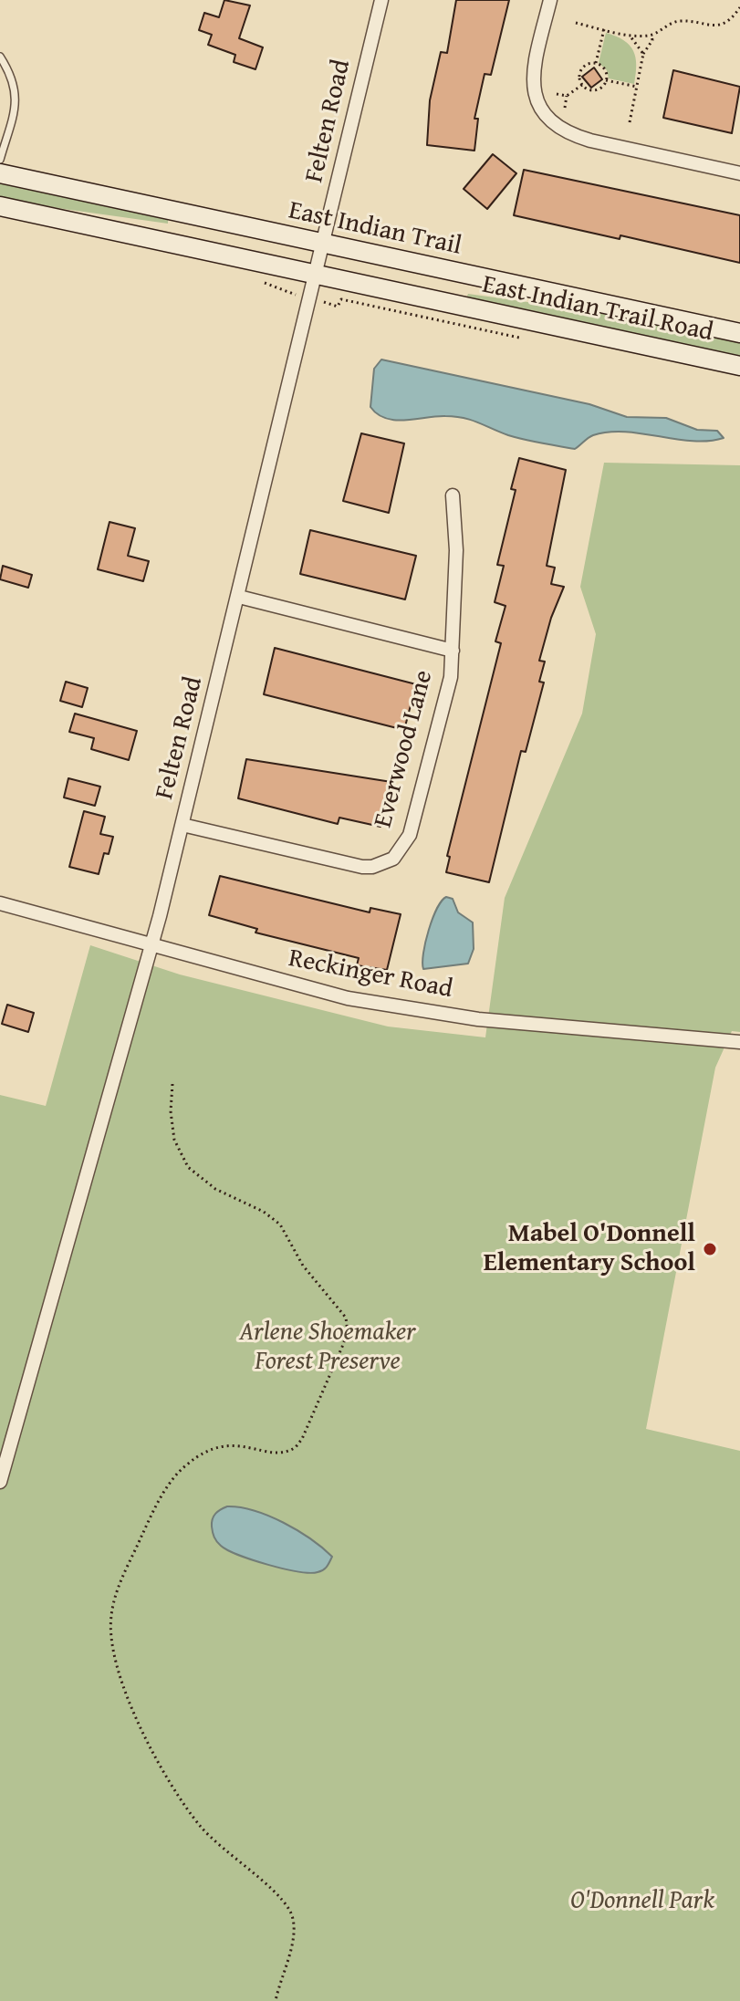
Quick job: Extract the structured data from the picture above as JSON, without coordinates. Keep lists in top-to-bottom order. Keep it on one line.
{"streets":{"main road":["East Indian Trail","East Indian Trail Road"],"street":["Felten Road","Everwood Lane","Reckinger Road"]},"crossings":[["Felten Road","East Indian Trail"],["Felten Road","East Indian Trail Road"],["Felten Road","Everwood Lane"],["Felten Road","Reckinger Road"]],"parks":["Arlene Shoemaker Forest Preserve","O'Donnell Park"],"places":["Mabel O'Donnell Elementary School"]}
